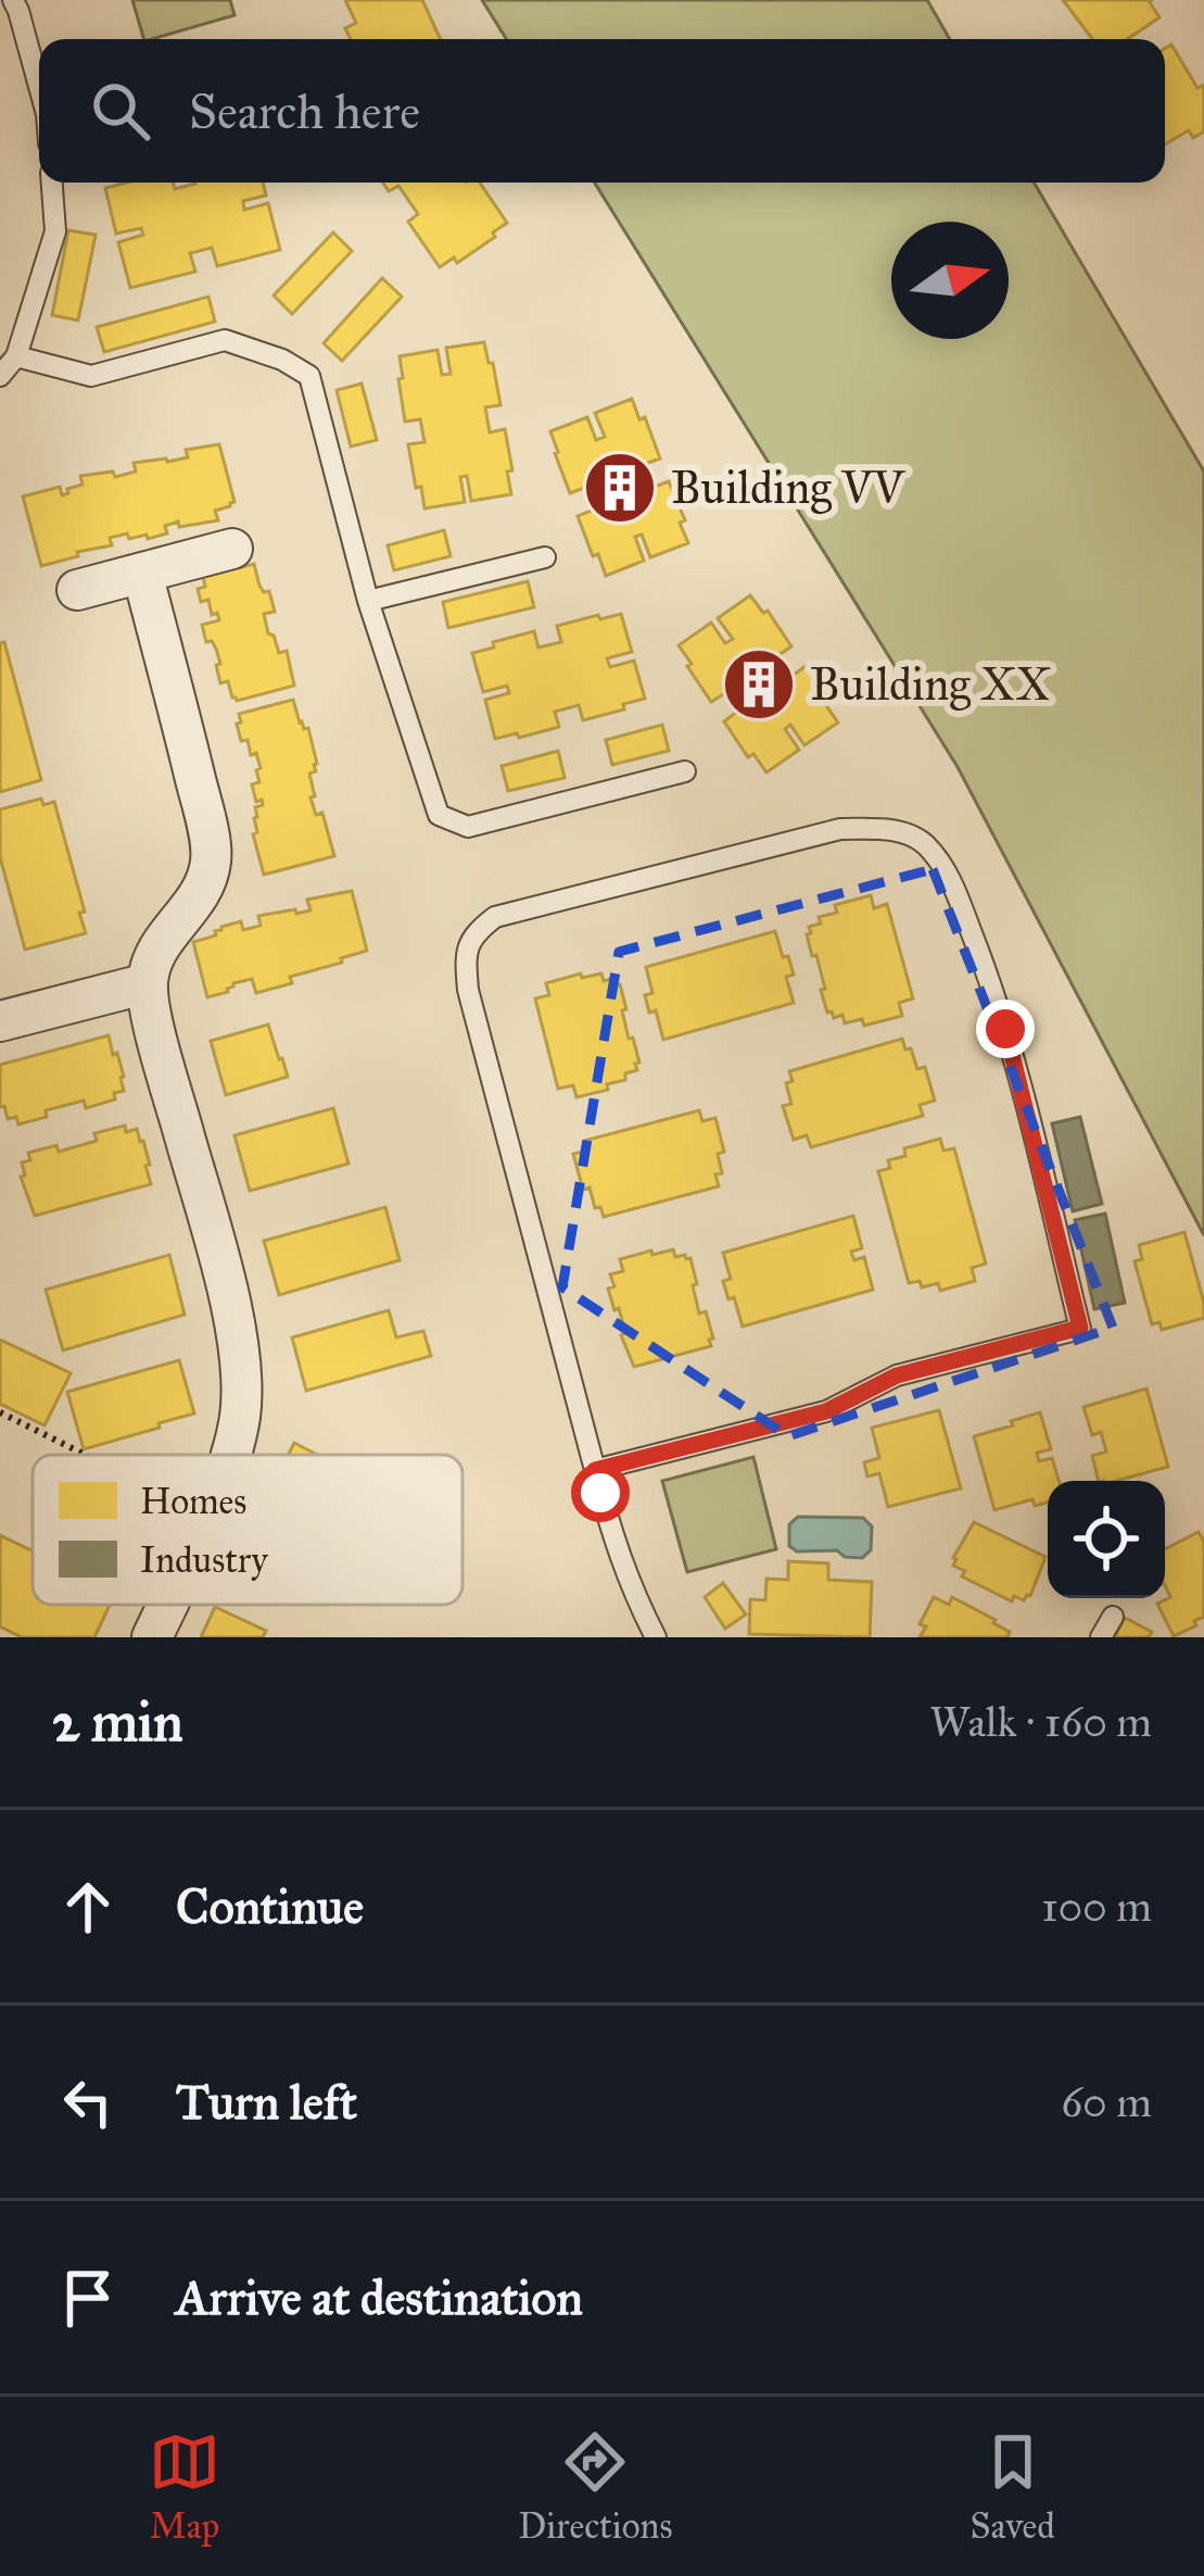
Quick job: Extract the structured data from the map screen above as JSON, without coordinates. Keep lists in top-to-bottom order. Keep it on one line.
{"places":{"building":["Building VV","Building XX"]},"legend":["Homes","Industry"],"north":"right","page":{"search":"Search here","heading":["2 min","Walk · 160 m"],"list":[["Continue","100 m"],["Turn left","60 m"],"Arrive at destination"],"nav":["Map","Directions","Saved"]}}
